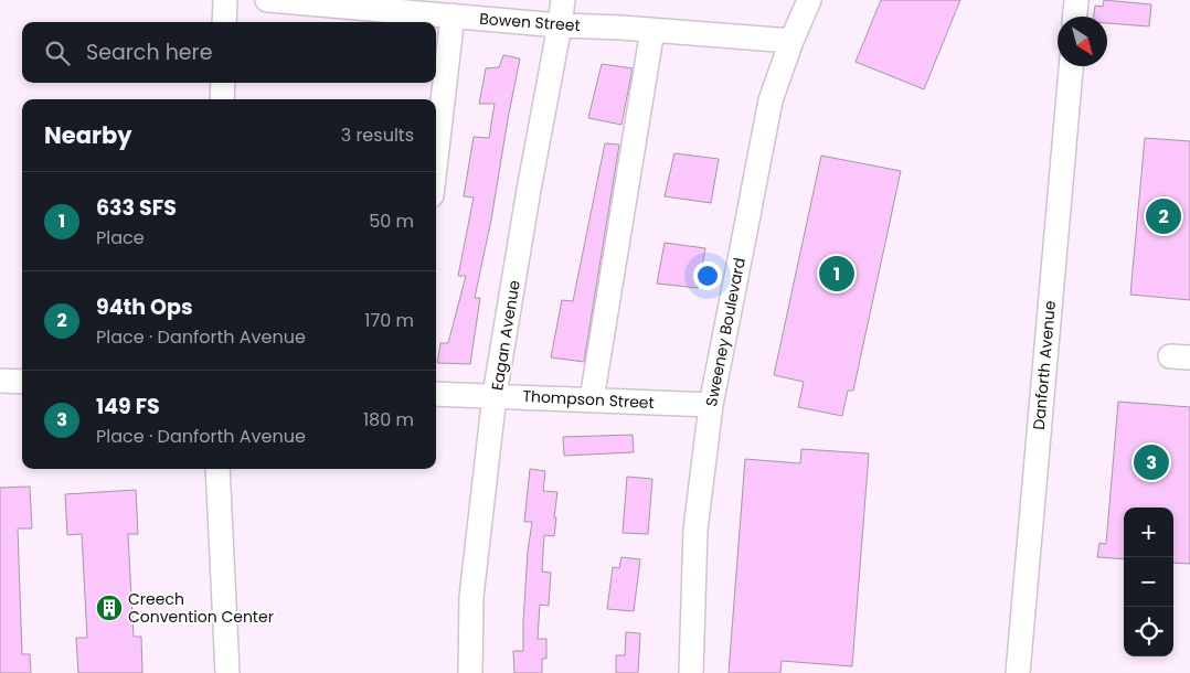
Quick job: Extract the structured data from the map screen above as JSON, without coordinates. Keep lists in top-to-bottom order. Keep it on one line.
{"streets":{"street":["Bowen Street","Sweeney Boulevard","Eagan Avenue","Danforth Avenue","Thompson Street"]},"crossings":[["Bowen Street","Sweeney Boulevard"],["Bowen Street","Eagan Avenue"],["Sweeney Boulevard","Thompson Street"],["Eagan Avenue","Thompson Street"]],"places":{"building":["Creech Convention Center"]},"north":"bottom right","page":{"search":"Search here","heading":["Nearby","3 results"],"list":[{"mark":"1","name":"633 SFS","note":"Place","value":"50 m"},{"mark":"2","name":"94th Ops","note":"Place · Danforth Avenue","value":"170 m"},{"mark":"3","name":"149 FS","note":"Place · Danforth Avenue","value":"180 m"}],"pins":["2","1","3"],"map_buttons":["+","−"]}}
